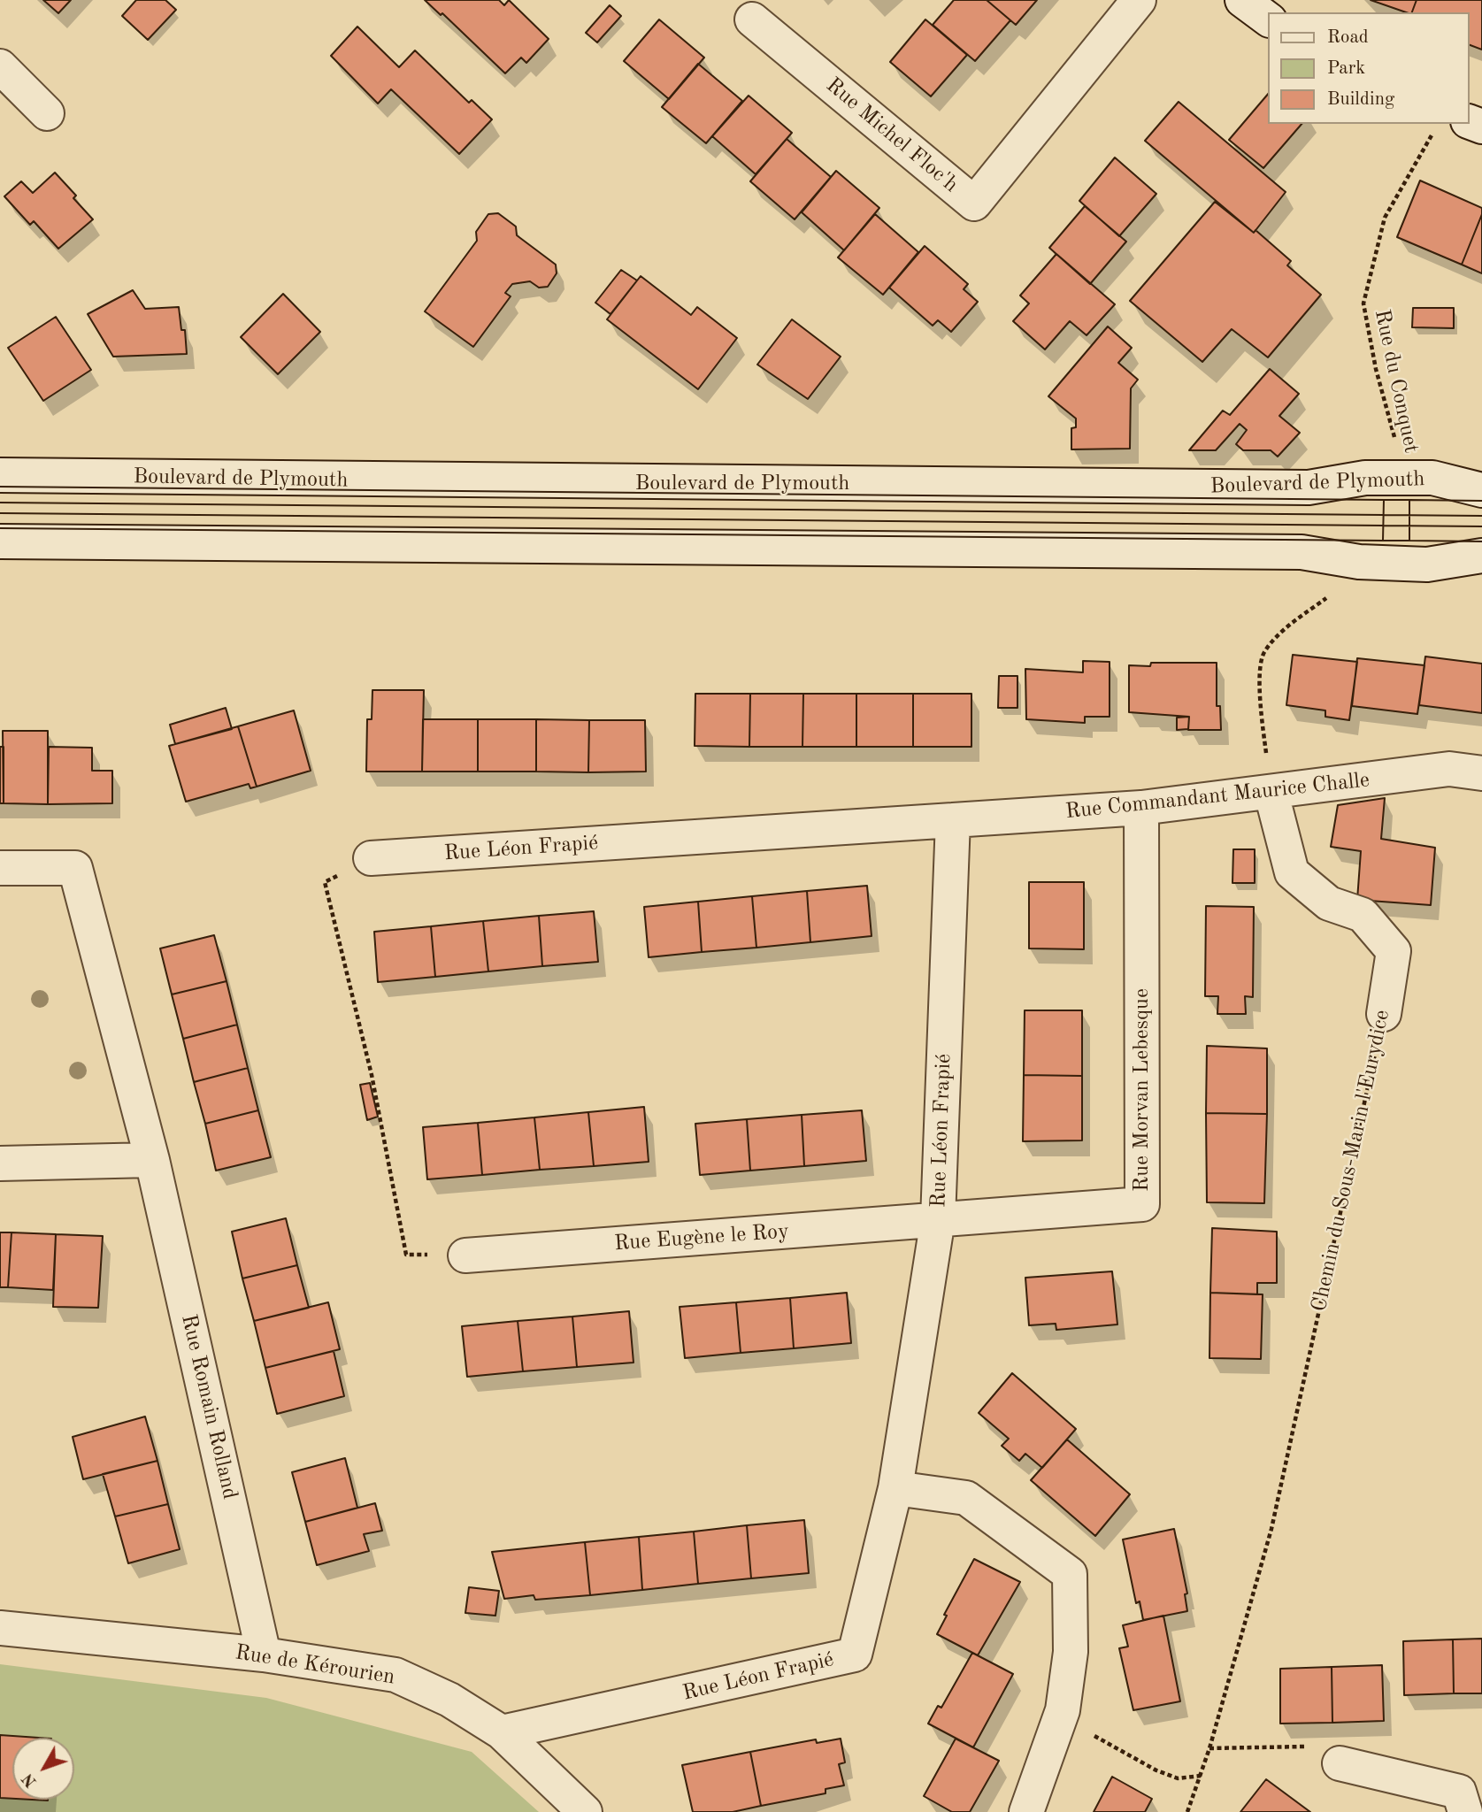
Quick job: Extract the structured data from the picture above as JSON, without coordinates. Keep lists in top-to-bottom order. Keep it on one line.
{"streets":{"street":["Rue Michel Floc'h","Boulevard de Plymouth","Rue Commandant Maurice Challe","Rue Léon Frapié","Rue Morvan Lebesque","Chemin du Sous-Marin l'Eurydice","Rue Eugène le Roy","Rue Romain Rolland","Rue de Kérourien"],"path":["Rue du Conquet"]},"crossings":[["Rue du Conquet","Boulevard de Plymouth"],["Rue Commandant Maurice Challe","Rue Léon Frapié"],["Rue Commandant Maurice Challe","Rue Morvan Lebesque"],["Rue Commandant Maurice Challe","Chemin du Sous-Marin l'Eurydice"],["Rue Léon Frapié","Rue Morvan Lebesque"],["Rue Léon Frapié","Rue Eugène le Roy"],["Rue Léon Frapié","Rue de Kérourien"],["Rue Morvan Lebesque","Rue Eugène le Roy"],["Rue Romain Rolland","Rue de Kérourien"]],"legend":["Road","Park","Building"],"north":"bottom left"}
